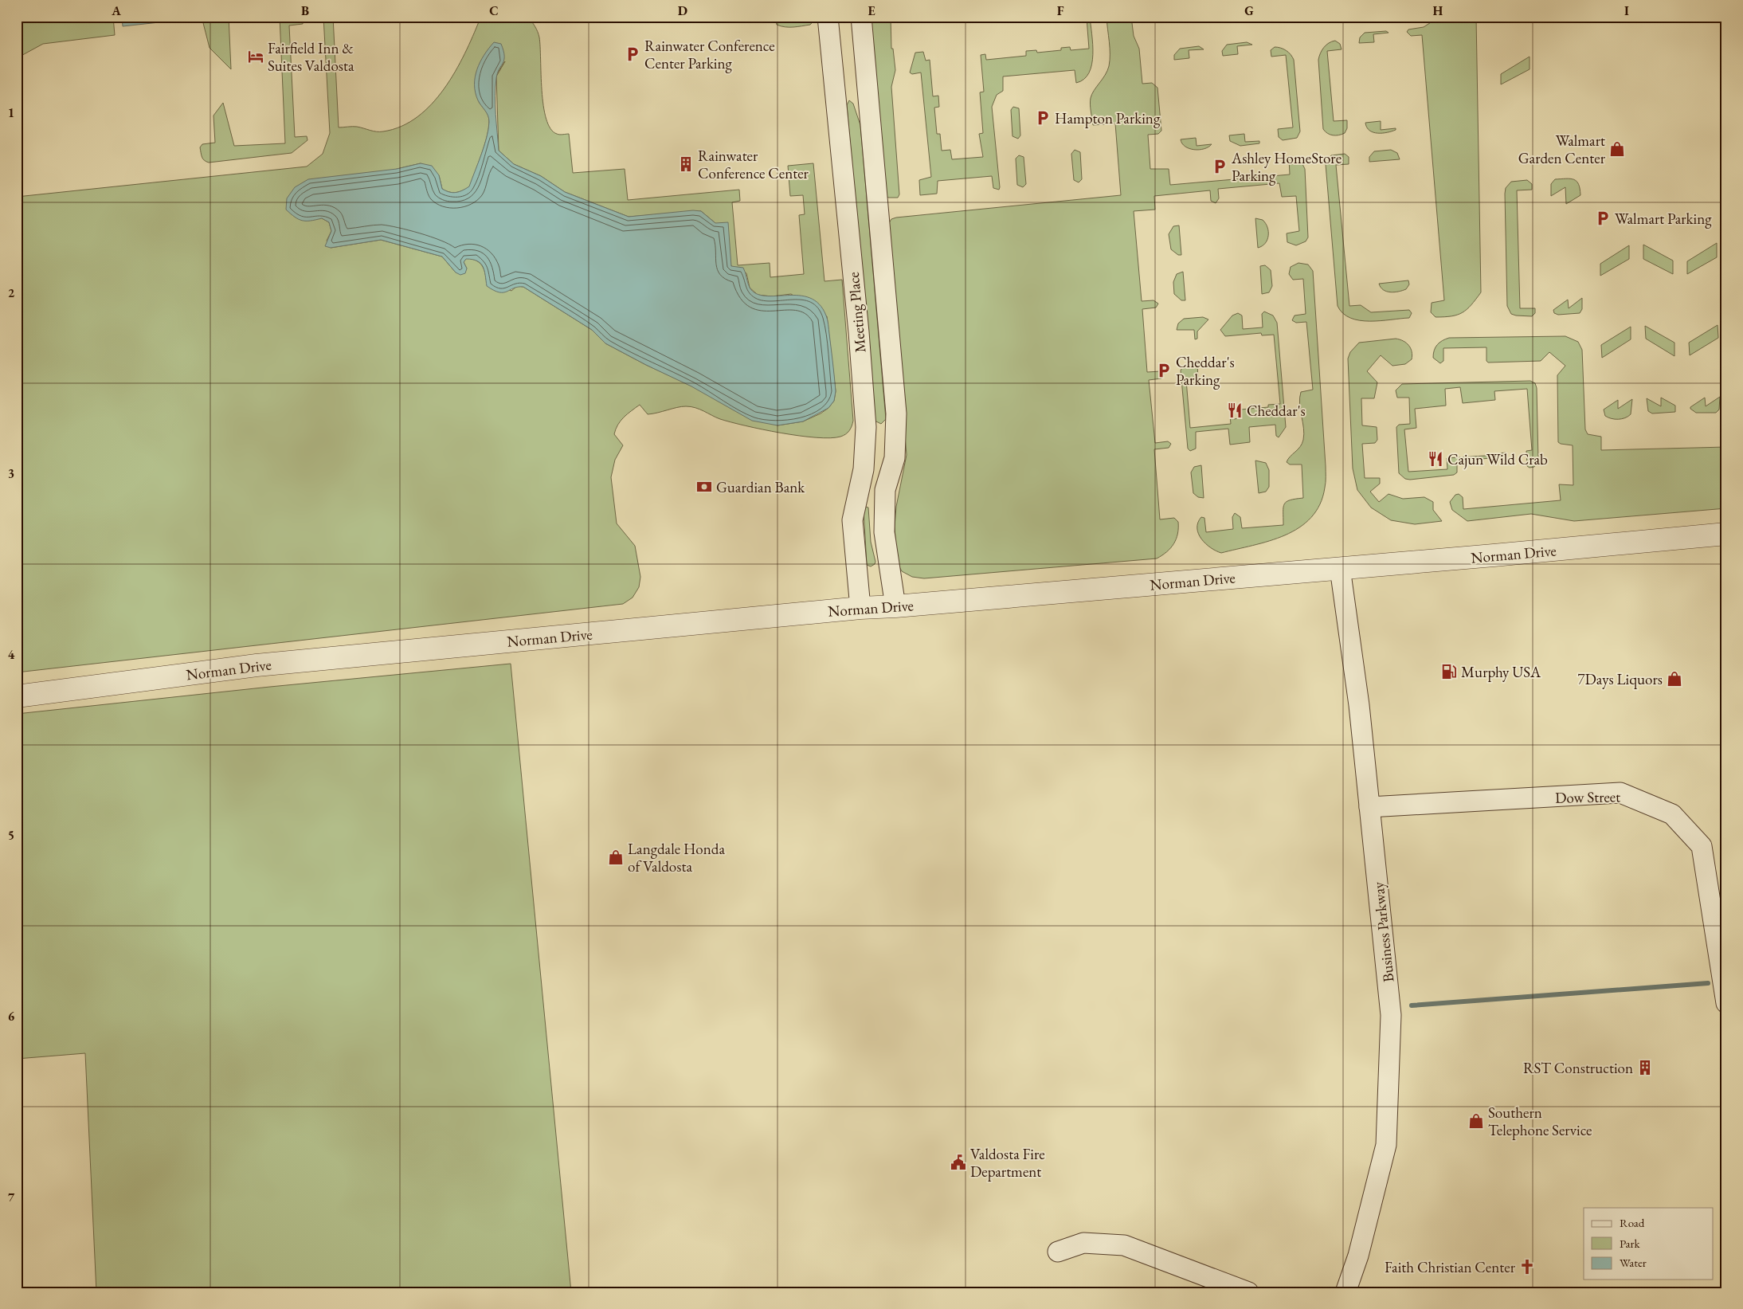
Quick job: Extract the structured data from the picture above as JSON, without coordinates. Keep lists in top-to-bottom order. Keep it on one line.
{"streets":{"street":["Meeting Place","Norman Drive","Dow Street","Business Parkway"]},"crossings":[["Meeting Place","Norman Drive"],["Norman Drive","Business Parkway"],["Dow Street","Business Parkway"]],"places":{"parking":["Rainwater Conference Center Parking","Hampton Parking","Ashley HomeStore Parking","Walmart Parking","Cheddar's Parking"],"hotel":["Fairfield Inn & Suites Valdosta"],"shop":["Walmart Garden Center","7Days Liquors","Langdale Honda of Valdosta","Southern Telephone Service"],"building":["Rainwater Conference Center","RST Construction"],"restaurant":["Cheddar's","Cajun Wild Crab"],"bank":["Guardian Bank"],"fuel station":["Murphy USA"],"public building":["Valdosta Fire Department"],"church":["Faith Christian Center"]},"legend":["Road","Park","Water"],"grid":{"columns":["A","B","C","D","E","F","G","H","I"],"rows":["1","2","3","4","5","6","7"]}}
